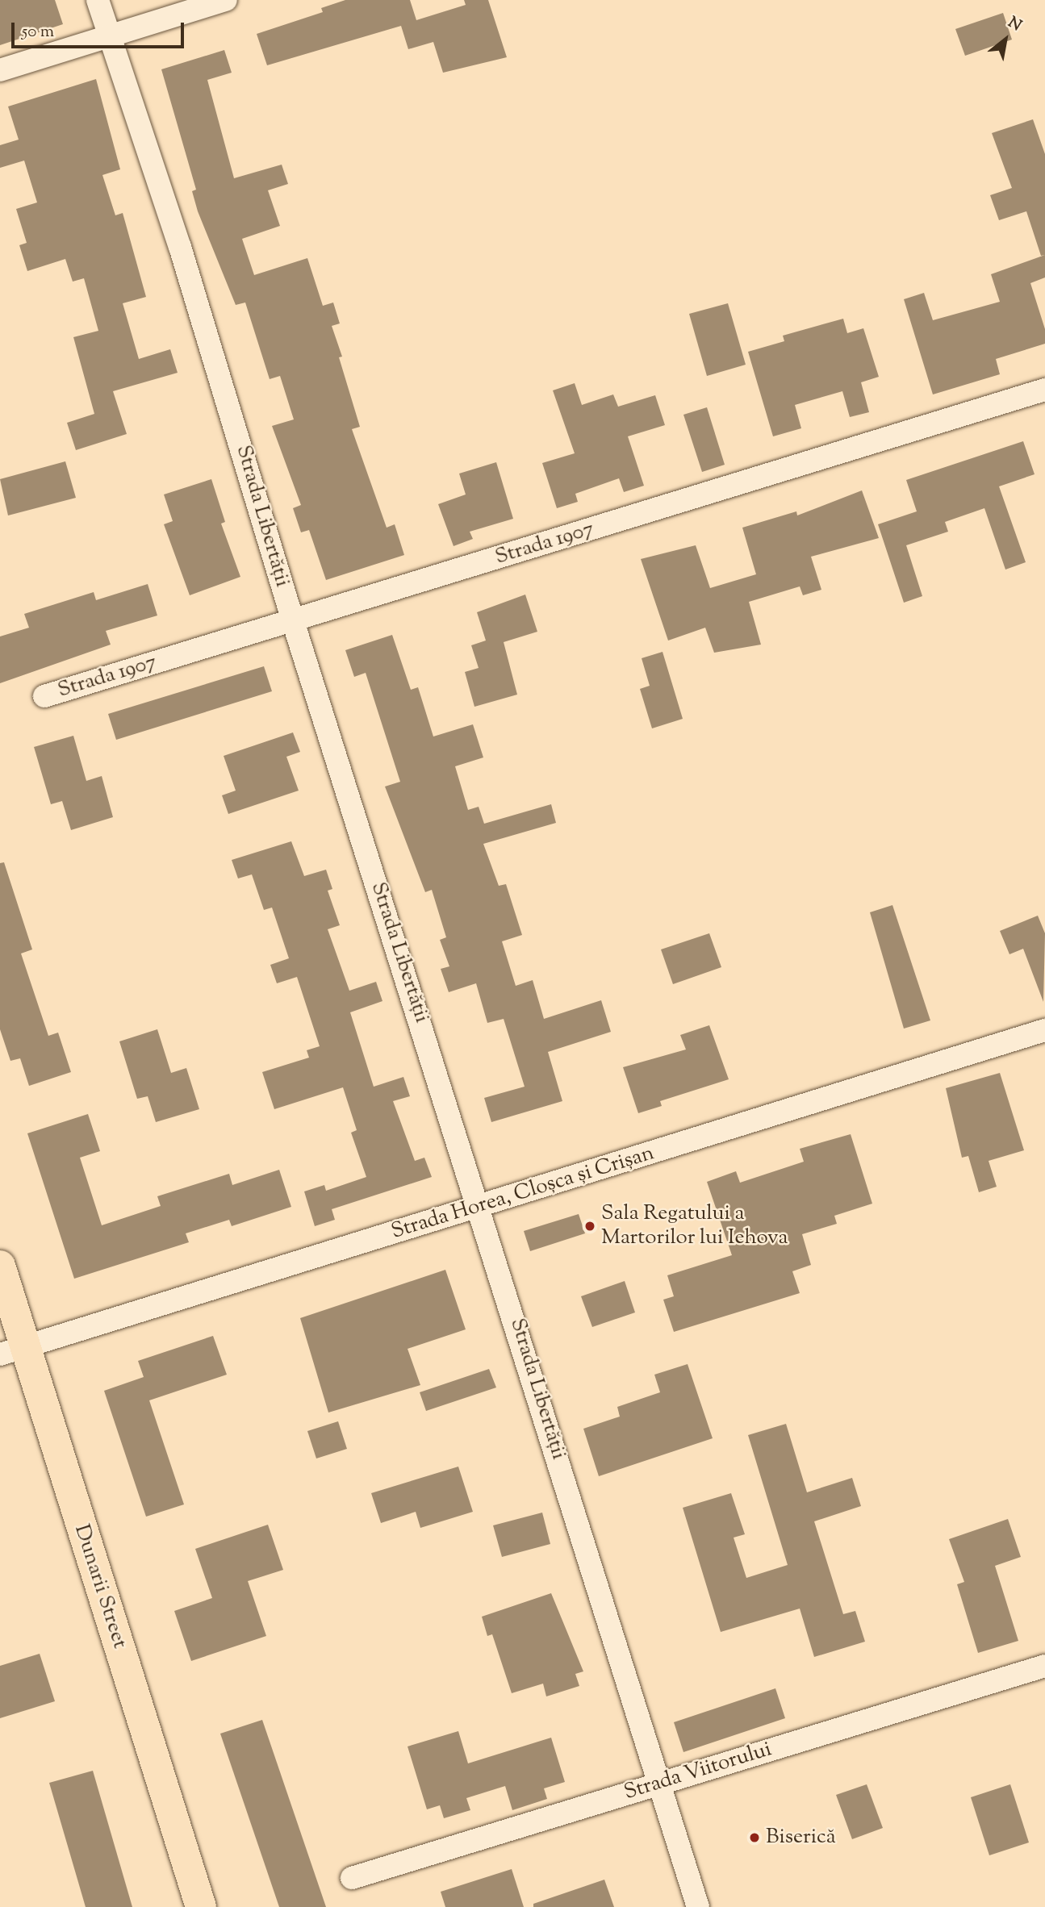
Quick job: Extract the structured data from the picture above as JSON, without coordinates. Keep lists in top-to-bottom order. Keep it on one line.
{"streets":{"main road":["Dunarii Street"],"street":["Strada Libertății","Strada 1907","Strada Horea, Cloşca şi Crişan","Strada Viitorului"]},"crossings":[["Strada Libertății","Strada 1907"],["Strada Libertății","Strada Horea, Cloşca şi Crişan"],["Strada Libertății","Strada Viitorului"],["Strada Horea, Cloşca şi Crişan","Dunarii Street"]],"places":["Sala Regatului a Martorilor lui Iehova","Biserică"],"scale_bar":"50 m","north":"top right"}
